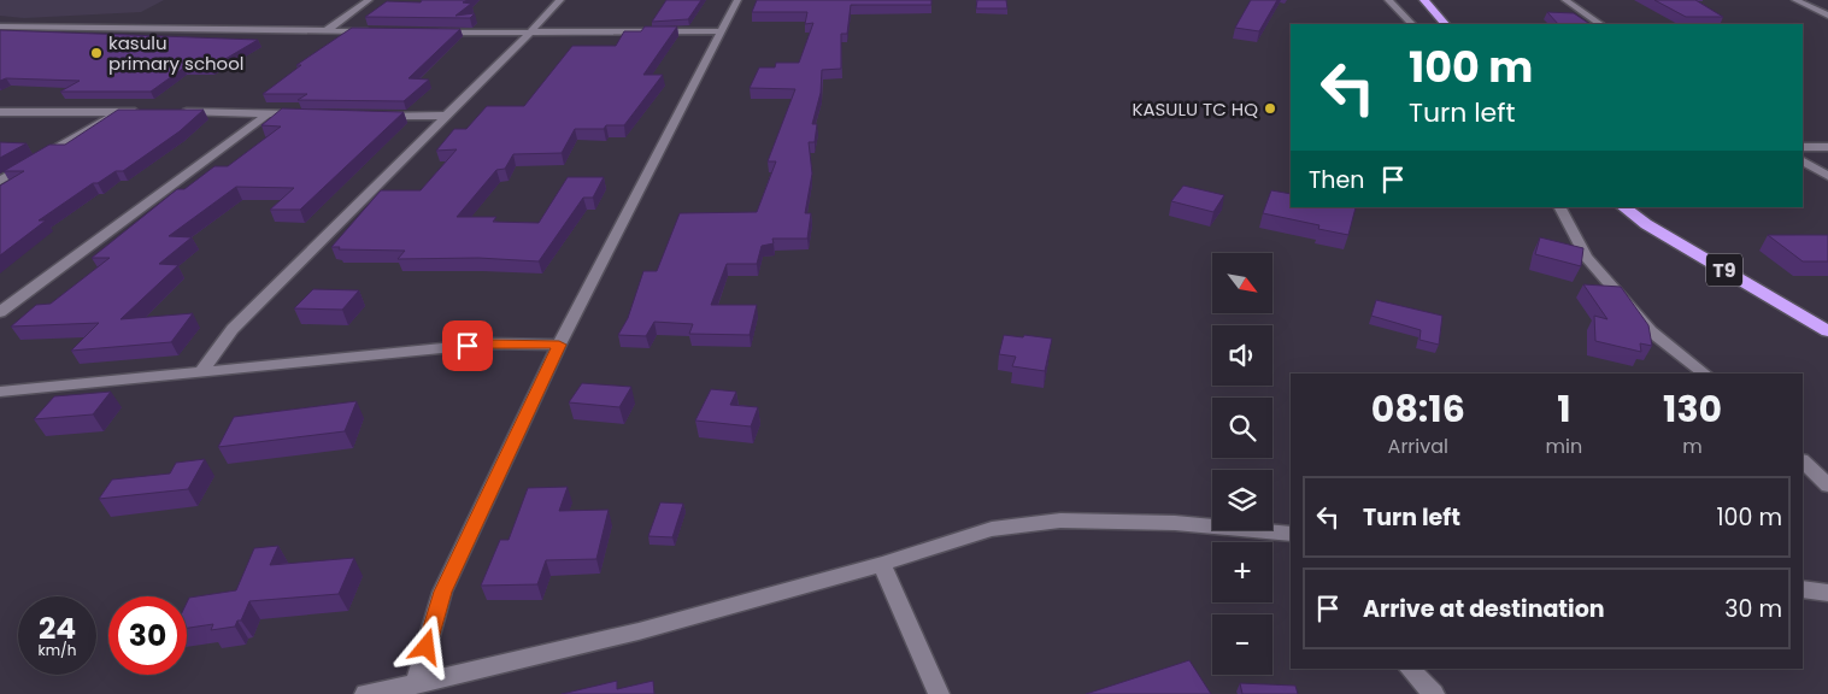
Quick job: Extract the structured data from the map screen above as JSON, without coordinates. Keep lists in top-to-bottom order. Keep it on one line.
{"streets":{"highway":["T9"]},"places":["kasulu primary school","KASULU TC HQ"],"north":"bottom right","page":{"turn":["100 m","Turn left"],"then":"Then","map_buttons":["+","−"],"eta":["08:16","Arrival","1","min","130","m"],"list":[{"name":"Turn left","value":"100 m"},{"name":"Arrive at destination","value":"30 m"}],"speed":"24 km/h","limit":"30"}}
